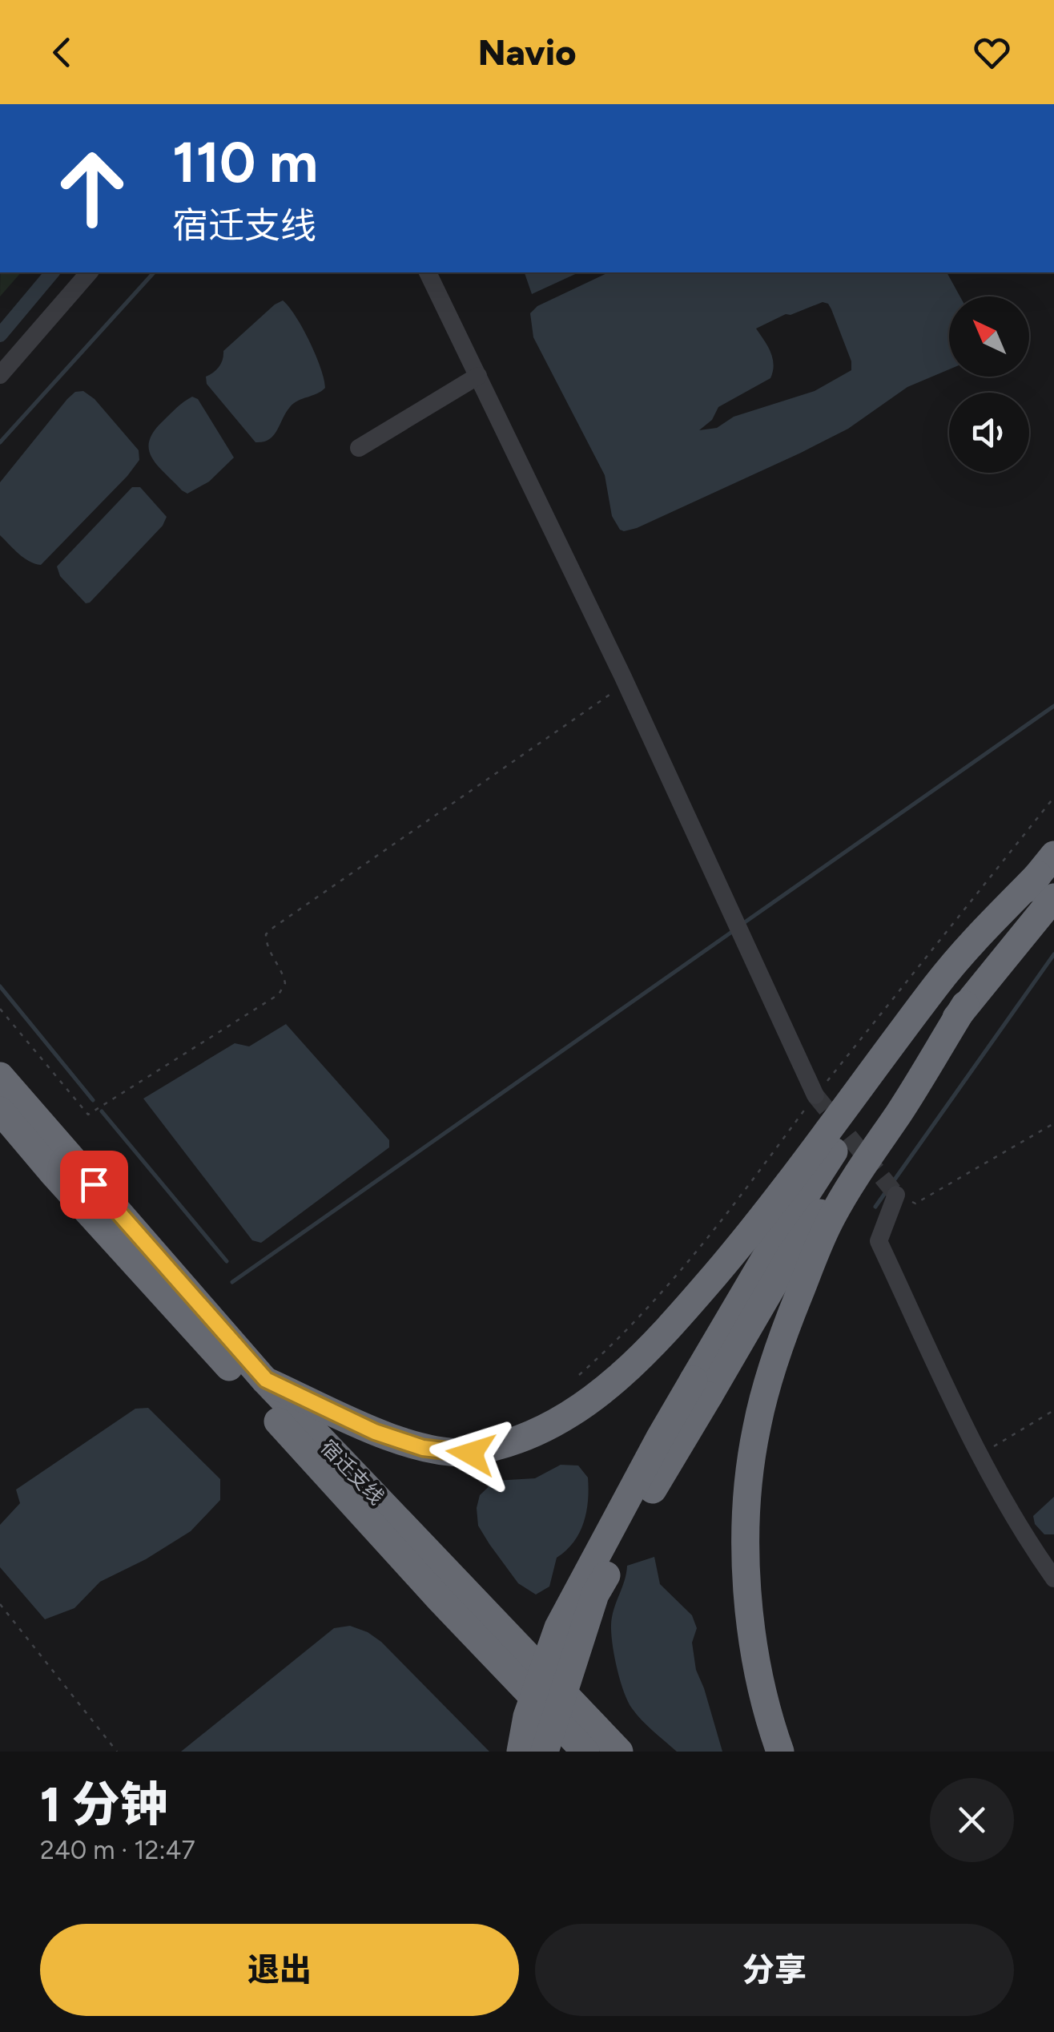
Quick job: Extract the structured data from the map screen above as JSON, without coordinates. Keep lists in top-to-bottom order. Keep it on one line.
{"streets":{"highway":["宿迁支线"]},"north":"top left","page":{"header":"Navio","turn":["110 m","宿迁支线"],"heading":["1 分钟","240 m · 12:47"],"buttons":["退出","分享"]}}
